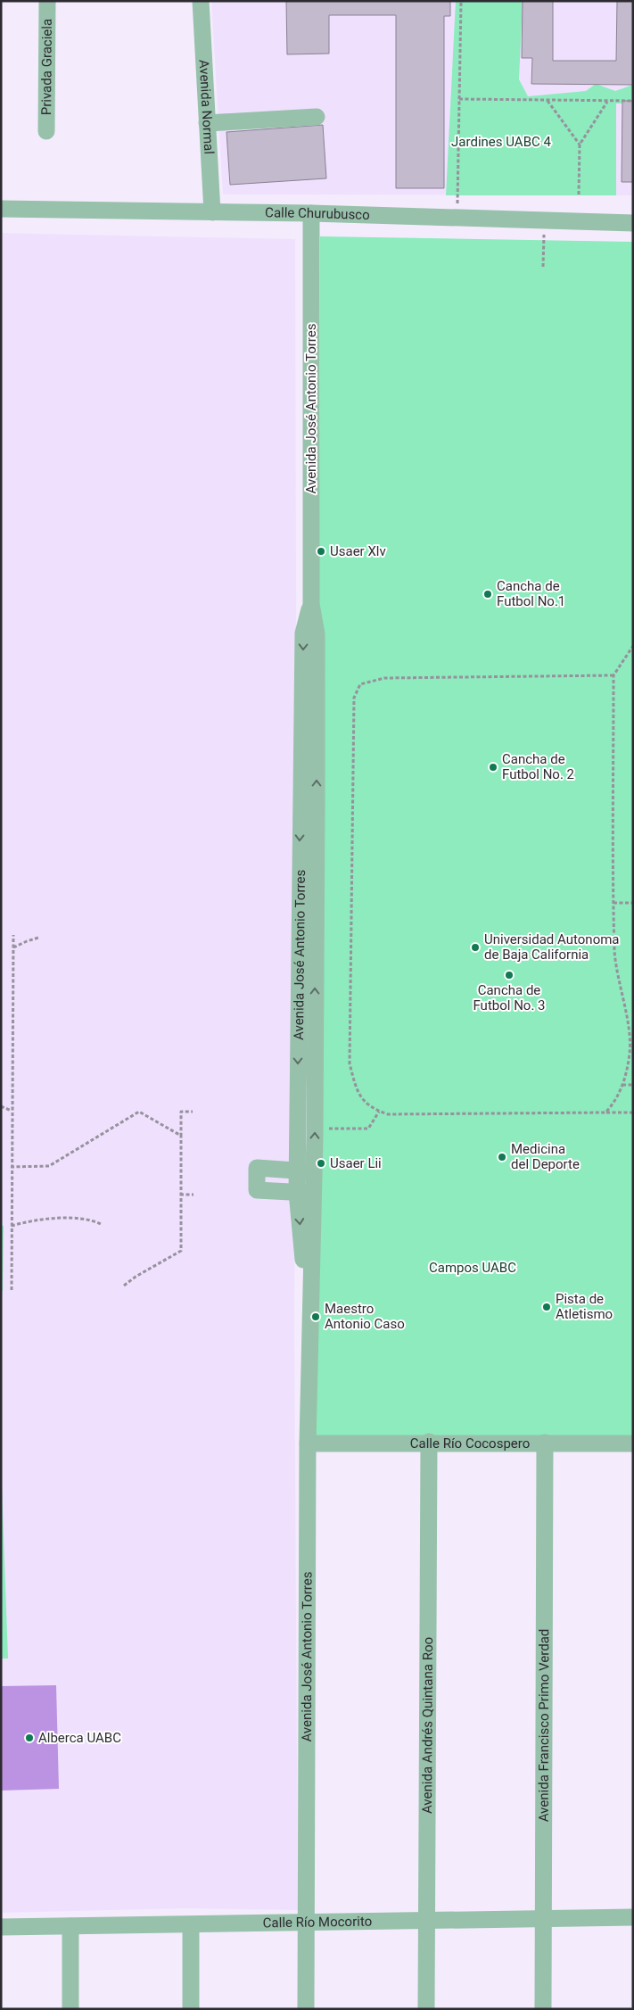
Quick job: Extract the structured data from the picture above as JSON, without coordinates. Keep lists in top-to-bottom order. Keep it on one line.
{"streets":{"street":["Privada Graciela","Avenida Normal","Calle Churubusco","Avenida José Antonio Torres","Calle Río Cocospero","Avenida Andrés Quintana Roo","Avenida Francisco Primo Verdad","Calle Río Mocorito"]},"crossings":[["Avenida Normal","Calle Churubusco"],["Calle Churubusco","Avenida José Antonio Torres"],["Avenida José Antonio Torres","Calle Río Cocospero"],["Avenida José Antonio Torres","Calle Río Mocorito"],["Calle Río Cocospero","Avenida Andrés Quintana Roo"],["Calle Río Cocospero","Avenida Francisco Primo Verdad"],["Avenida Andrés Quintana Roo","Calle Río Mocorito"],["Avenida Francisco Primo Verdad","Calle Río Mocorito"]],"parks":["Jardines UABC 4","Campos UABC"],"places":["Usaer Xlv","Cancha de Futbol No.1","Cancha de Futbol No. 2","Universidad Autonoma de Baja California","Cancha de Futbol No. 3","Medicina del Deporte","Usaer Lii","Pista de Atletismo","Maestro Antonio Caso","Alberca UABC"]}
